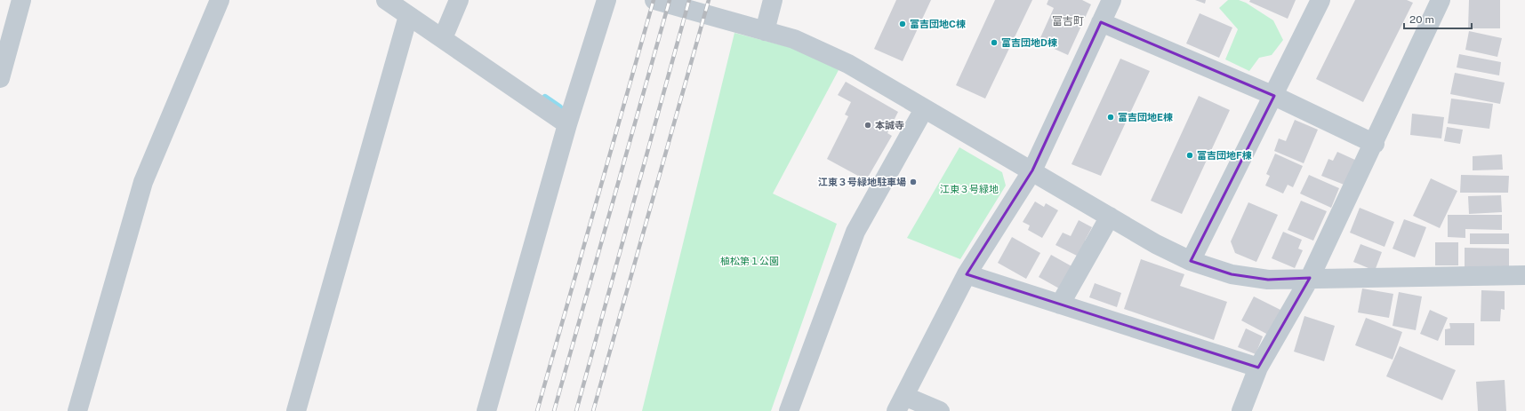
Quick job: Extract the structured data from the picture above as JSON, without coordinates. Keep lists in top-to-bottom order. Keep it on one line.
{"districts":["富吉町"],"parks":["江東３号緑地","植松第１公園"],"places":["富吉団地C棟","富吉団地D棟","富吉団地E棟","本誠寺","富吉団地F棟","江東３号緑地駐車場"],"scale_bar":"20 m"}
